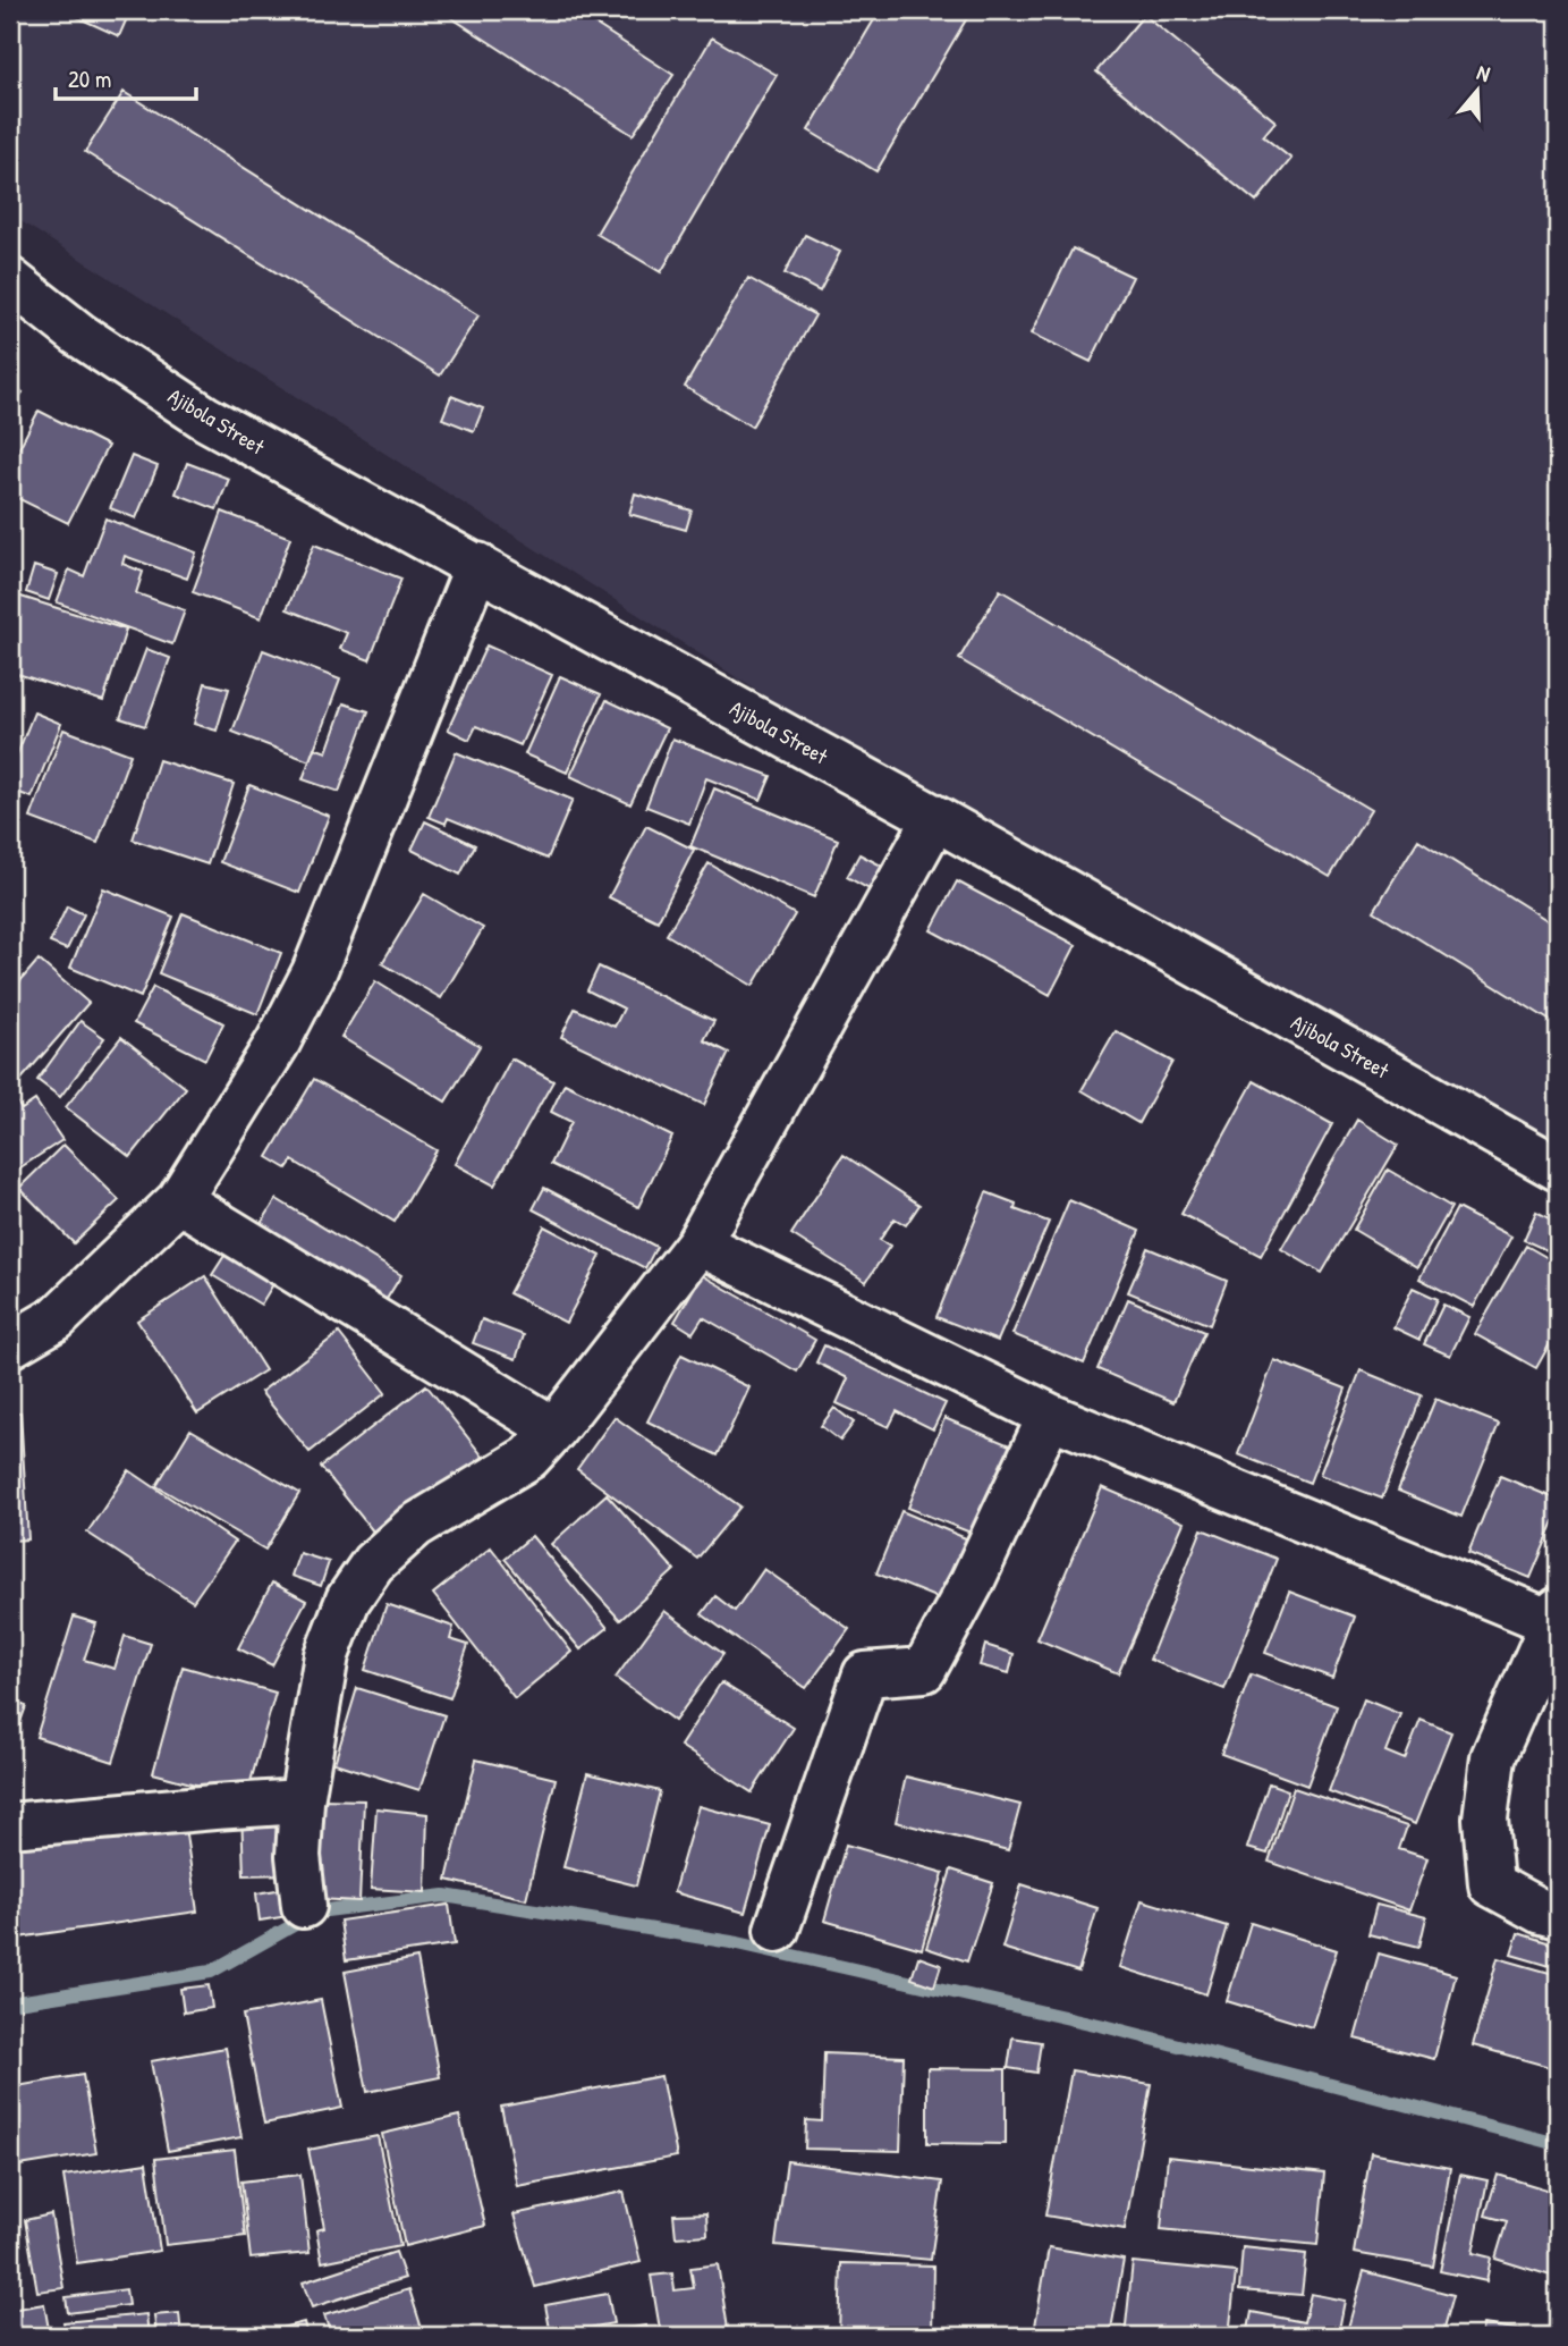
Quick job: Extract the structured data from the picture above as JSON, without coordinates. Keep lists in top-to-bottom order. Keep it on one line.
{"streets":{"street":["Ajibola Street"]},"scale_bar":"20 m","north":"top"}
